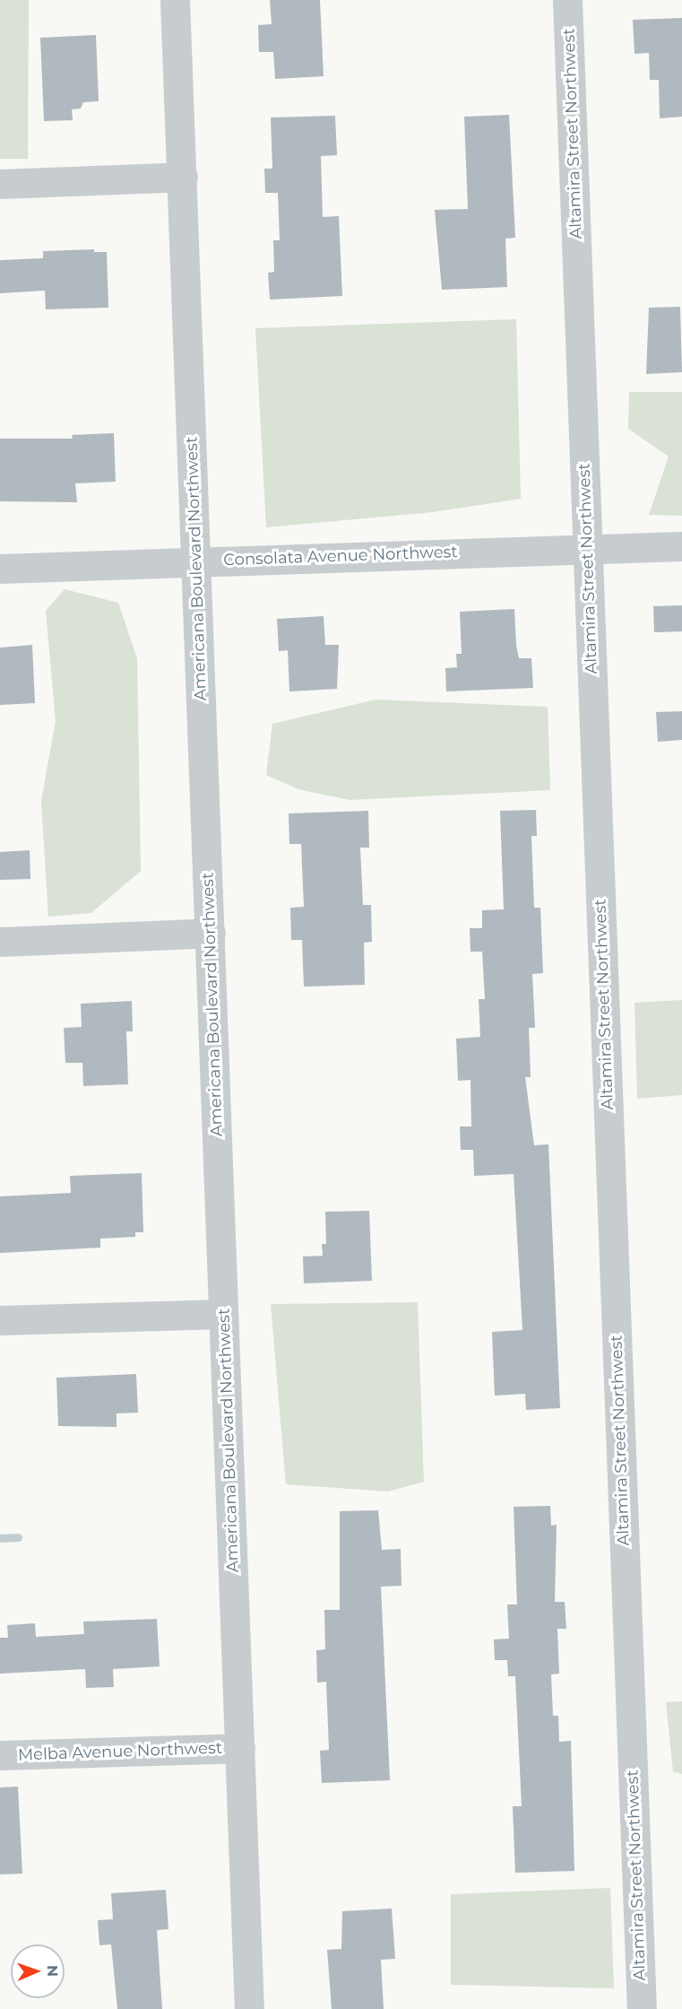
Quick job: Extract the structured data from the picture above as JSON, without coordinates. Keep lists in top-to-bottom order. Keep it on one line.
{"streets":{"street":["Altamira Street Northwest","Consolata Avenue Northwest","Americana Boulevard Northwest","Melba Avenue Northwest"]},"crossings":[["Altamira Street Northwest","Consolata Avenue Northwest"],["Consolata Avenue Northwest","Americana Boulevard Northwest"],["Americana Boulevard Northwest","Melba Avenue Northwest"]],"north":"right"}
